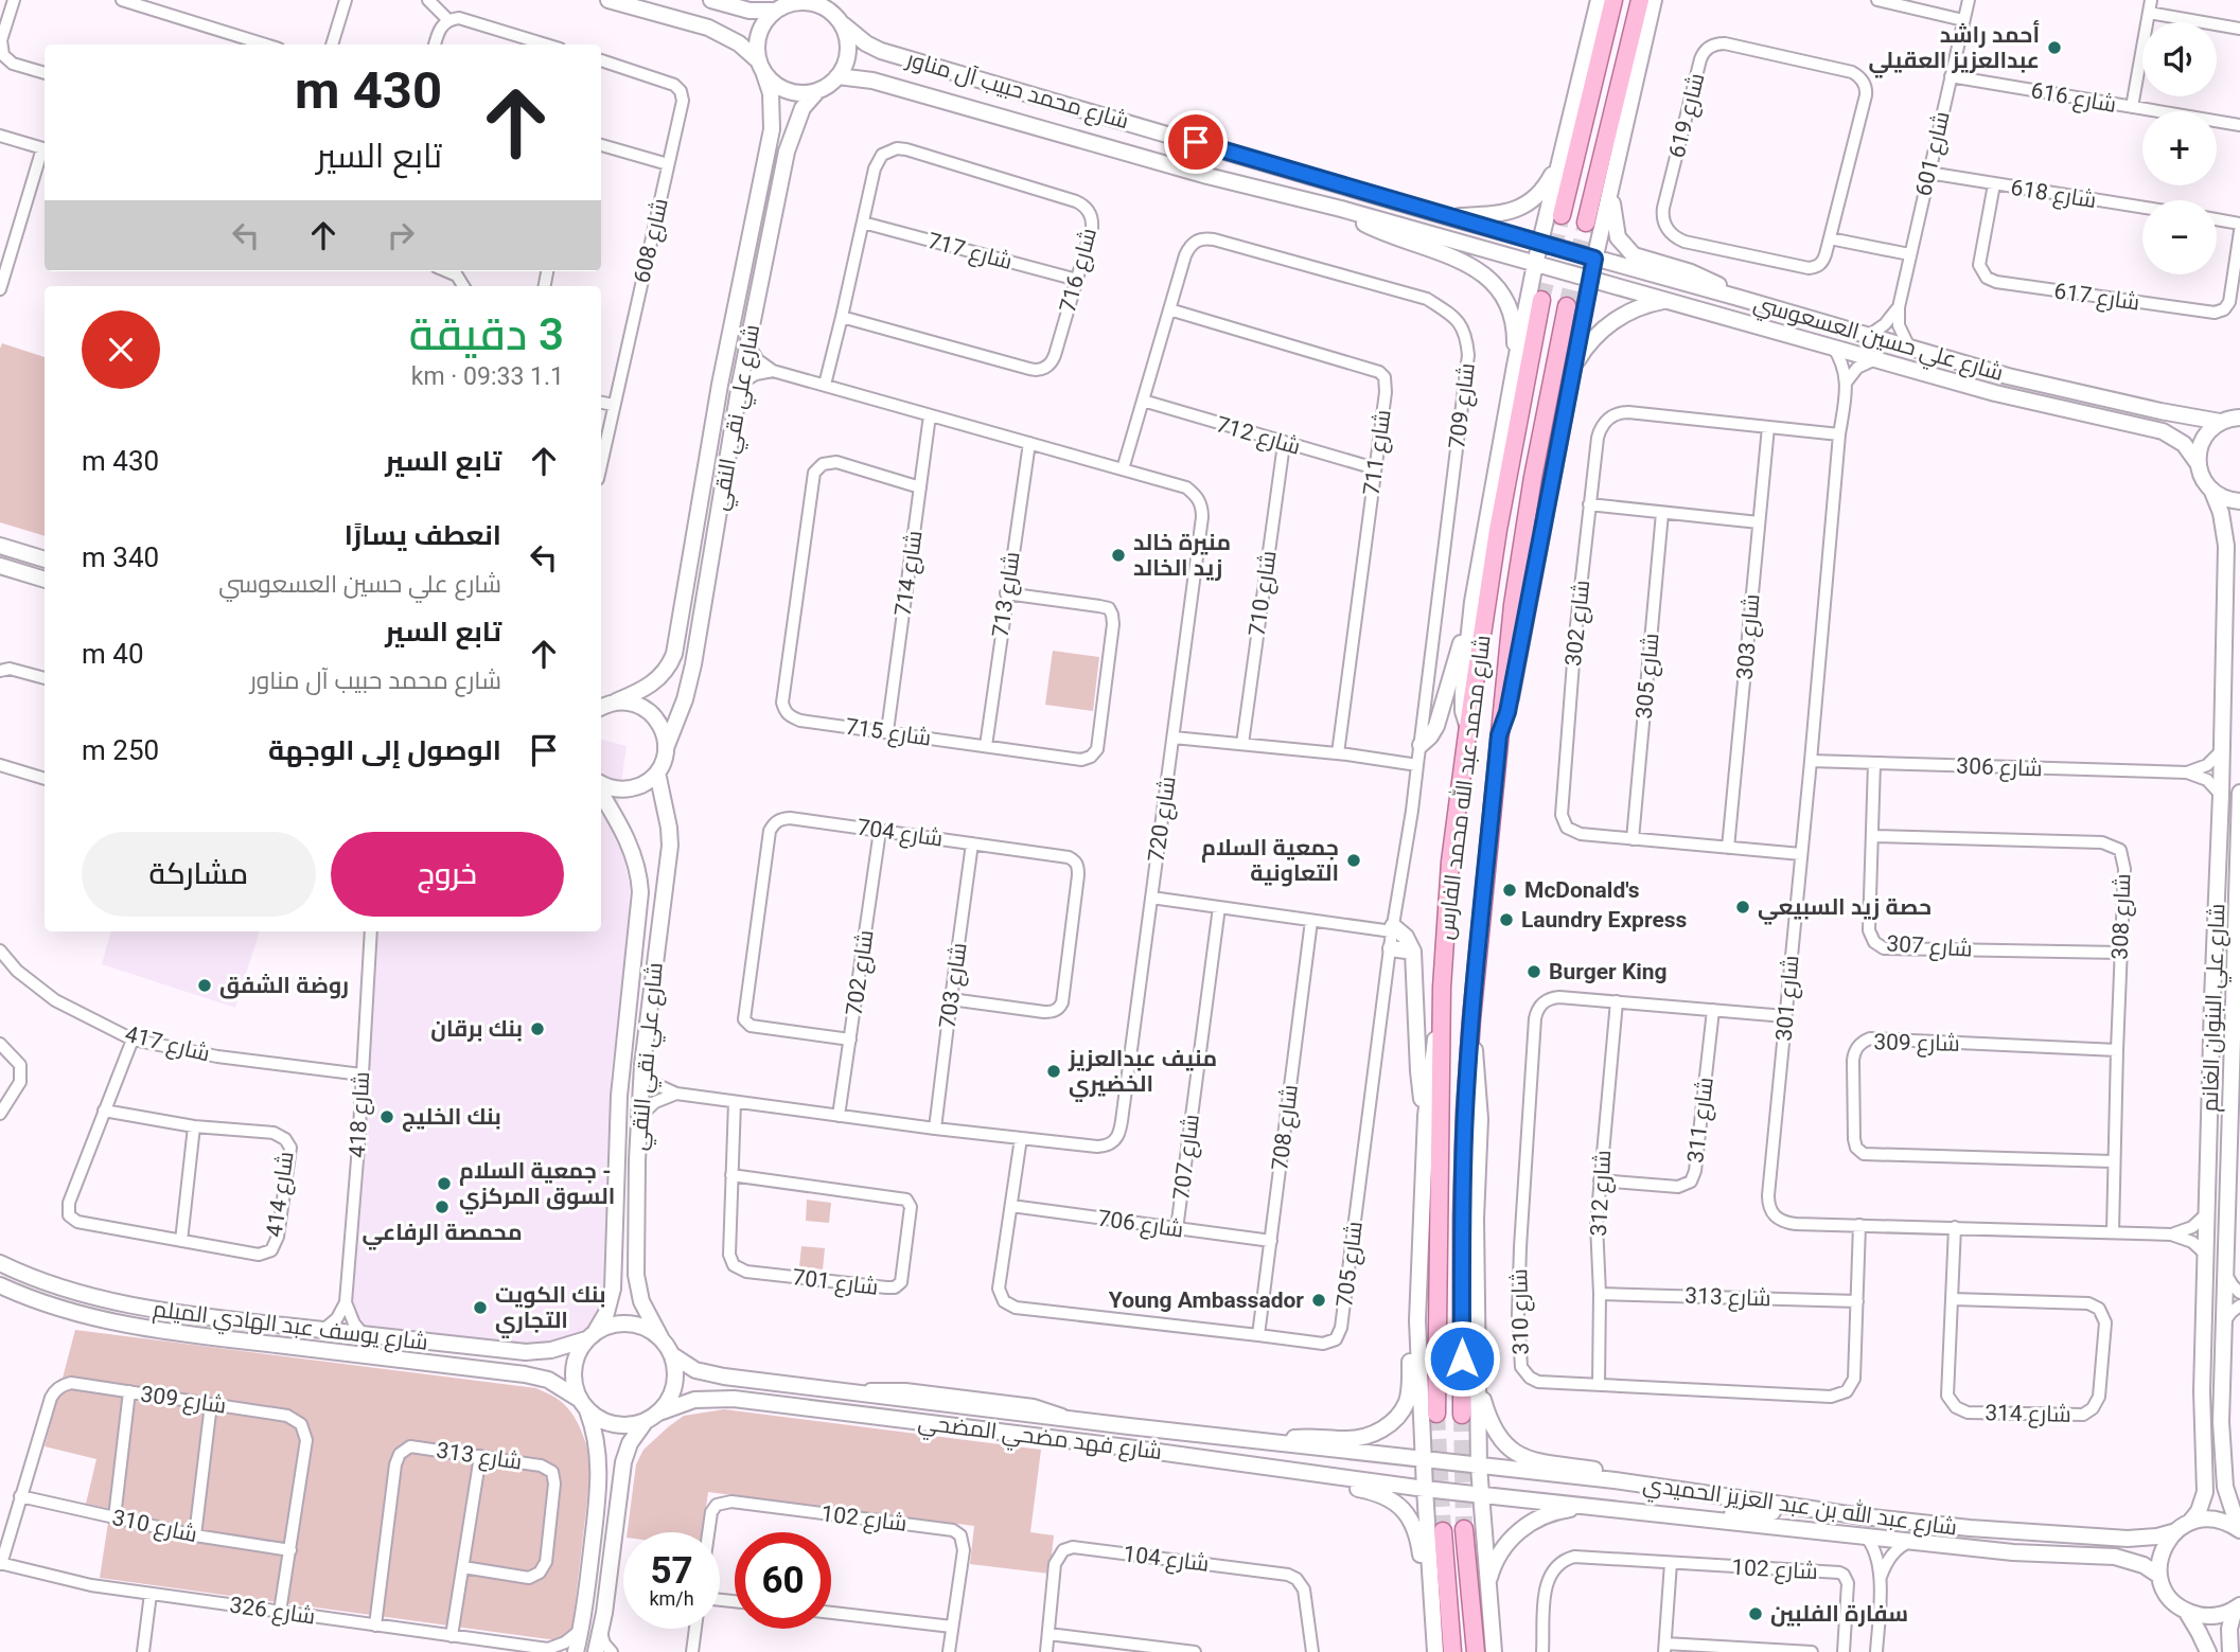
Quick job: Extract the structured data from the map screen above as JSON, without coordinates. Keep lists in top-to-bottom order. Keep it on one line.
{"streets":{"main road":["شارع محمد عبد الله محمد الفارس"],"street":["شارع محمد حبيب آل مناور","شارع 616","شارع 619","شارع 601","شارع 618","شارع 608","شارع 717","شارع 716","شارع 617","شارع علي حسين العسعوسي","شارع 709","شارع علي نقي النقي","شارع 712","شارع 711","شارع 714","شارع 710","شارع 713","شارع 302","شارع 303","شارع 305","شارع 715","شارع 306","شارع 720","شارع 704","شارع 308","شارع 307","شارع 702","شارع 703","شارع 301","شارع علي البنوان الغانم","شارع 309","شارع 417","شارع 418","شارع 311","شارع 708","شارع 707","شارع 312","شارع 414","شارع 706","شارع 705","شارع 701","شارع 313","شارع 310","شارع يوسف عبد الهادي الميلم","شارع 314","شارع فهد مضحي المضحي","شارع عبد الله بن عبد العزيز الحميدي","شارع 102","شارع 104","شارع 326"]},"crossings":[["شارع محمد حبيب آل مناور","شارع علي حسين العسعوسي"],["شارع محمد حبيب آل مناور","شارع علي نقي النقي"],["شارع 616","شارع 601"],["شارع 601","شارع 618"],["شارع 601","شارع علي حسين العسعوسي"],["شارع 618","شارع 617"],["شارع 717","شارع 716"],["شارع 716","شارع 720"],["شارع علي حسين العسعوسي","شارع 301"],["شارع علي حسين العسعوسي","شارع علي البنوان الغانم"],["شارع 709","شارع 712"],["شارع 709","شارع 711"],["شارع 709","شارع 720"],["شارع 709","شارع 705"],["شارع علي نقي النقي","شارع 720"],["شارع علي نقي النقي","شارع يوسف عبد الهادي الميلم"],["شارع علي نقي النقي","شارع فهد مضحي المضحي"],["شارع 712","شارع 711"],["شارع 712","شارع 710"],["شارع 714","شارع 715"],["شارع 714","شارع 720"],["شارع 713","شارع 715"],["شارع 713","شارع 720"],["شارع 302","شارع 303"],["شارع 302","شارع 305"],["شارع 302","شارع 301"],["شارع 306","شارع 307"],["شارع 306","شارع 301"],["شارع 306","شارع علي البنوان الغانم"],["شارع 720","شارع 702"],["شارع 720","شارع 703"],["شارع 720","شارع 705"],["شارع 720","شارع 701"],["شارع 704","شارع 702"],["شارع 704","شارع 703"],["شارع 308","شارع 307"],["شارع 308","شارع 301"],["شارع 308","شارع 309"],["شارع 301","شارع علي البنوان الغانم"],["شارع 301","شارع 310"],["شارع 301","شارع 314"],["شارع 309","شارع 310"],["شارع 309","شارع 326"],["شارع 417","شارع 418"],["شارع 417","شارع 414"],["شارع 311","شارع 312"],["شارع 311","شارع 310"],["شارع 708","شارع 706"],["شارع 708","شارع 705"],["شارع 707","شارع 706"],["شارع 312","شارع 313"],["شارع 312","شارع 310"],["شارع 706","شارع 705"],["شارع 313","شارع 310"],["شارع 313","شارع 326"],["شارع يوسف عبد الهادي الميلم","شارع فهد مضحي المضحي"],["شارع فهد مضحي المضحي","شارع عبد الله بن عبد العزيز الحميدي"]],"places":["أحمد راشد عبدالعزيز العقيلي","منيرة خالد زيد الخالد","جمعية السلام التعاونية","McDonald's","حصة زيد السبيعي","Laundry Express","Burger King","روضة الشفق","بنك برقان","منيف عبدالعزيز الخضيري","بنك الخليج","جمعية السلام - السوق المركزي","محمصة الرفاعي","Young Ambassador","بنك الكويت التجاري","سفارة الفلبين"],"page":{"map_buttons":["+","−"],"turn":["430 m","تابع السير"],"heading":["3 دقيقة","1.1 km · 09:33"],"list":[{"name":"تابع السير","value":"430 m"},{"name":"انعطف يسارًا","note":"شارع علي حسين العسعوسي","value":"340 m"},{"name":"تابع السير","note":"شارع محمد حبيب آل مناور","value":"40 m"},{"name":"الوصول إلى الوجهة","value":"250 m"}],"buttons":["خروج","مشاركة"],"speed":"57 km/h","limit":"60"}}
